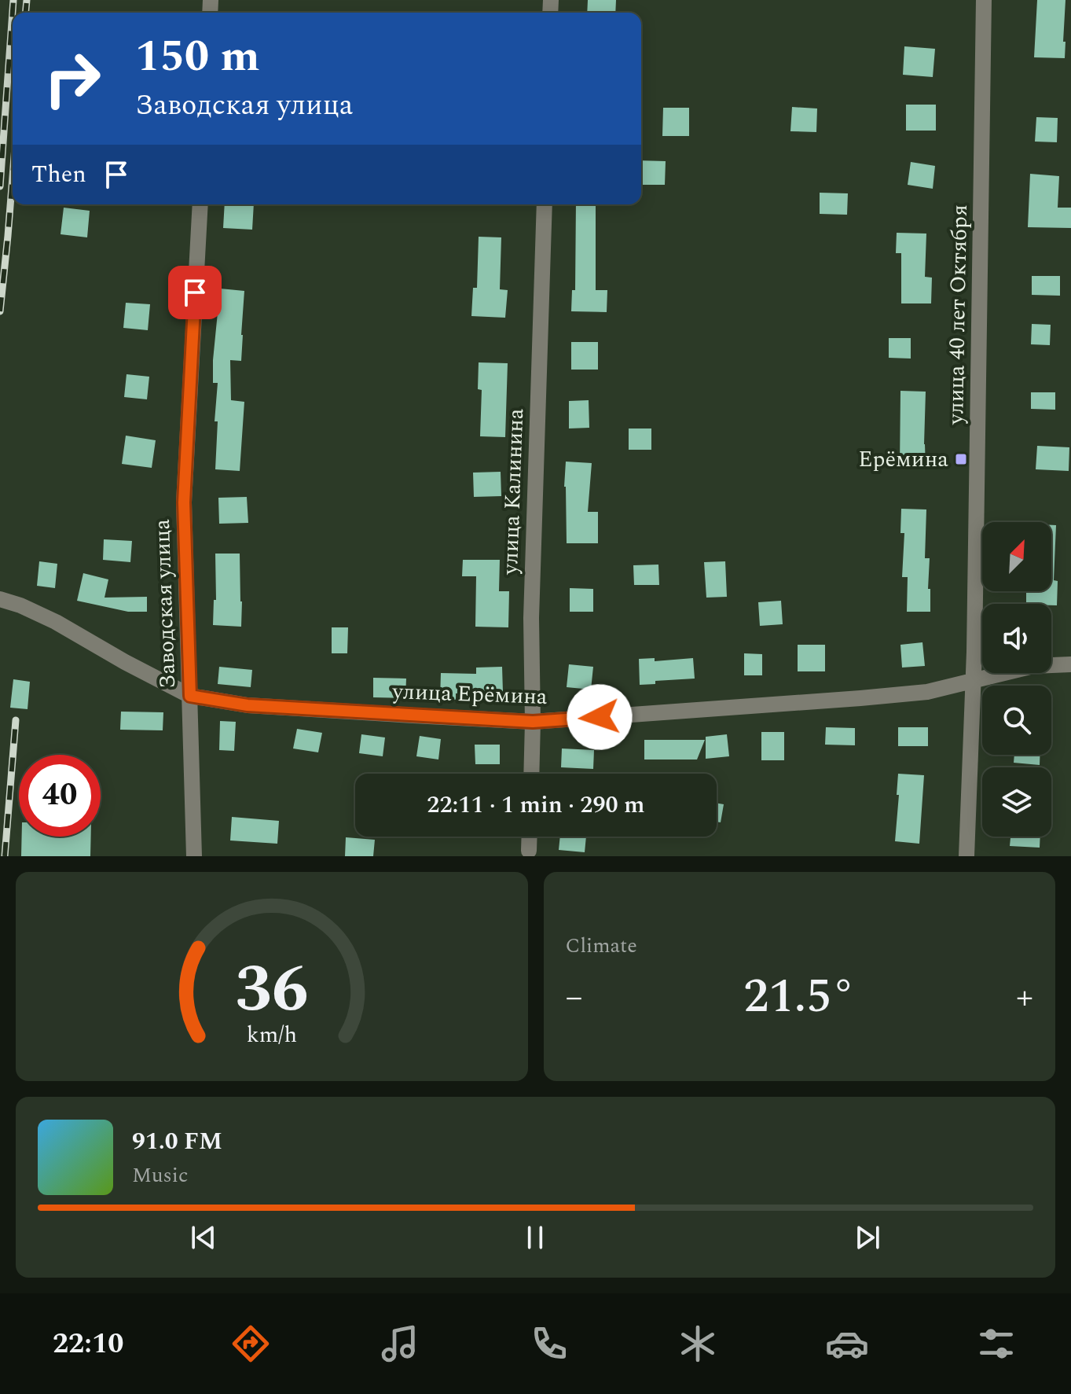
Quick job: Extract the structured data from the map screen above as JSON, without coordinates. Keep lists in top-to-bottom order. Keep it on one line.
{"streets":{"street":["улица 40 лет Октября","улица Калинина","Заводская улица","улица Ерёмина"]},"crossings":[["улица 40 лет Октября","улица Ерёмина"],["улица Калинина","улица Ерёмина"],["Заводская улица","улица Ерёмина"]],"places":{"transit":["Ерёмина"]},"north":"top right","page":{"turn":["150 m","Заводская улица"],"then":"Then","limit":"40","trip":"22:11 · 1 min · 290 m","tile":"Climate","heat":["−","21.5°","+"],"song":["91.0 FM","Music"],"tabs":"22:10","gauge":["36","km/h"]}}
